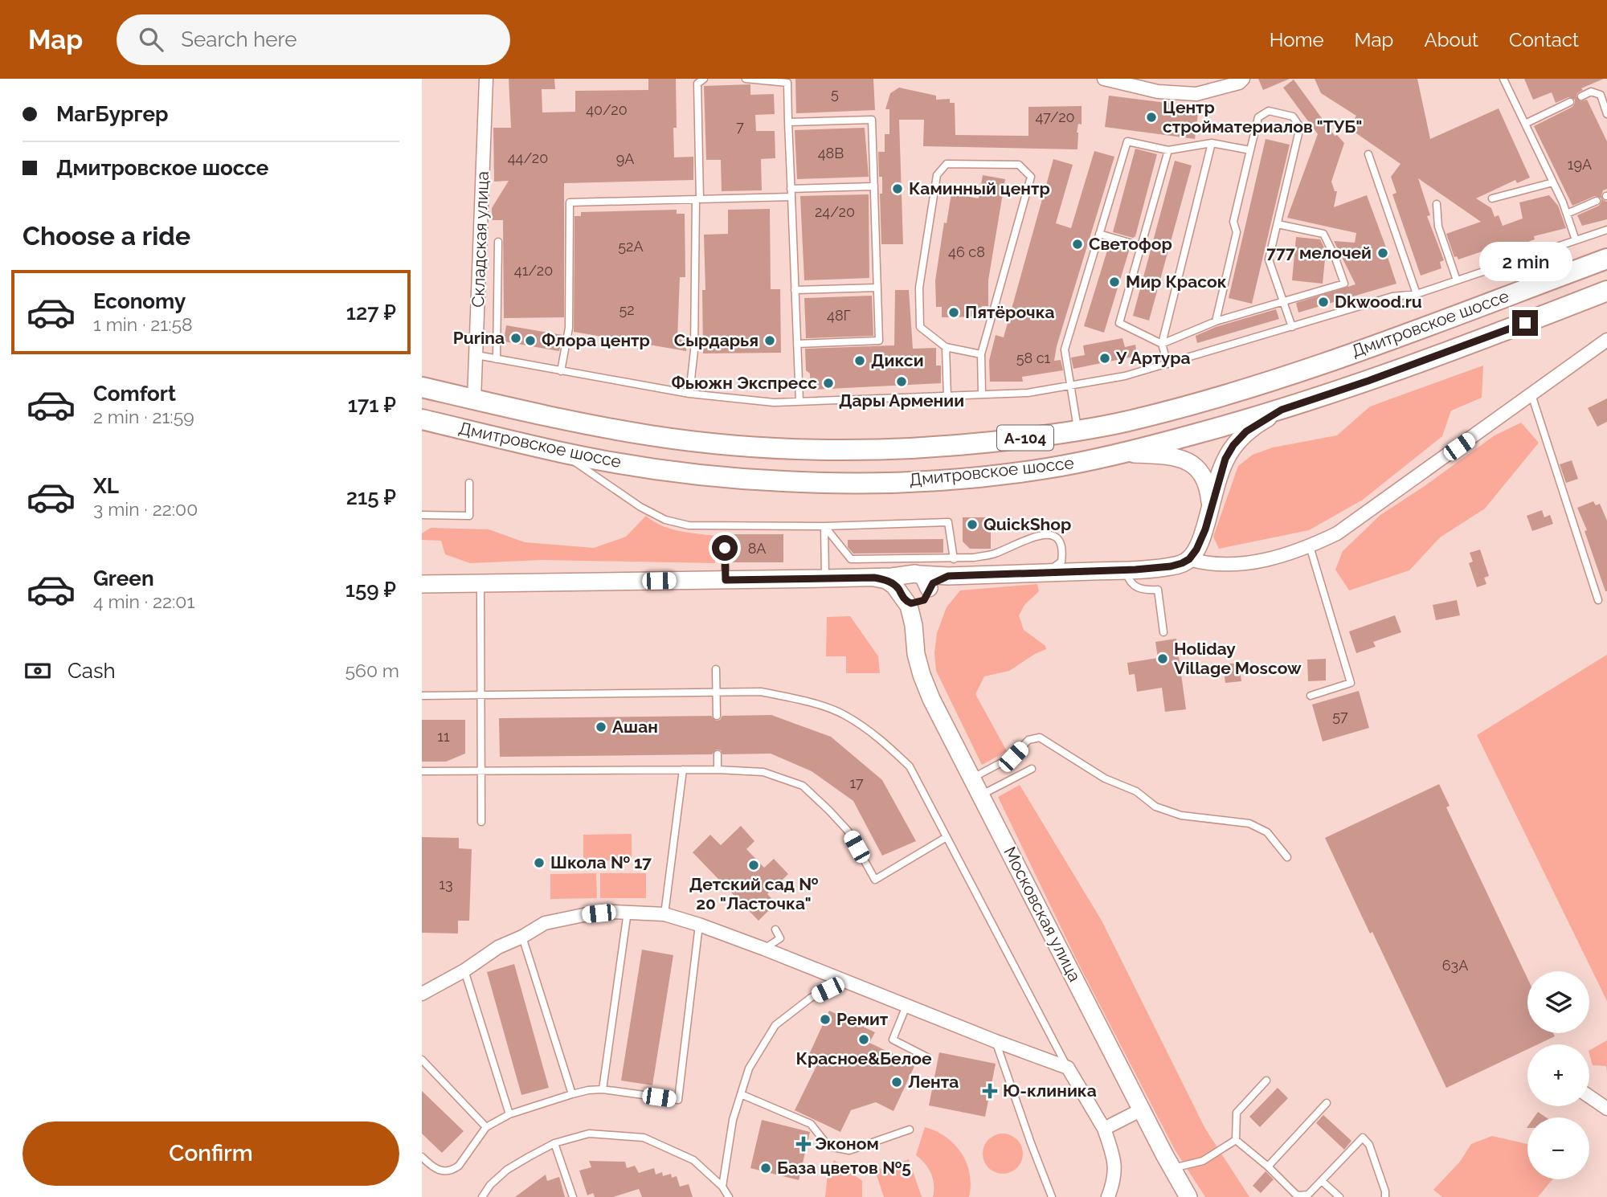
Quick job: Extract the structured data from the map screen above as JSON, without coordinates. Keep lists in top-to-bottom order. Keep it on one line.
{"streets":{"highway":["Дмитровское шоссе","А-104"],"main road":["Московская улица"],"street":["Складская улица"]},"crossings":[["Складская улица","Дмитровское шоссе"],["Дмитровское шоссе","А-104"]],"places":{"other":["Центр стройматериалов \"ТУБ\"","Каминный центр","Светофор","777 мелочей","Мир Красок","Dkwood.ru","Пятёрочка","Purina","Флора центр","Сырдарья","У Артура","Дикси","Дары Армении","Фьюжн Экспресс","QuickShop","Holiday Village Moscow","Ашан","Школа № 17","Детский сад № 20 \"Ласточка\"","Ремит","Красное&Белое","Лента","База цветов №5"],"health":["Ю-клиника","Эконом"]},"house_numbers":["5","40/20","47/20","7","48В","44/20","9А","19А","24/20","52А","46 с8","41/20","52","48Г","58 с1","8А","57","11","17","13","63А"],"page":{"header":"Map","search":"Search here","nav":["Home","Map","About","Contact"],"banner":["МагБургер","Дмитровское шоссе"],"heading":"Choose a ride","bubble":"2 min","list":[{"name":"Economy","note":"1 min · 21:58","value":"127 ₽"},{"name":"Comfort","note":"2 min · 21:59","value":"171 ₽"},{"name":"XL","note":"3 min · 22:00","value":"215 ₽"},{"name":"Green","note":"4 min · 22:01","value":"159 ₽"}],"pay":["Cash","560 m"],"map_buttons":["+","−"],"buttons":"Confirm"}}
